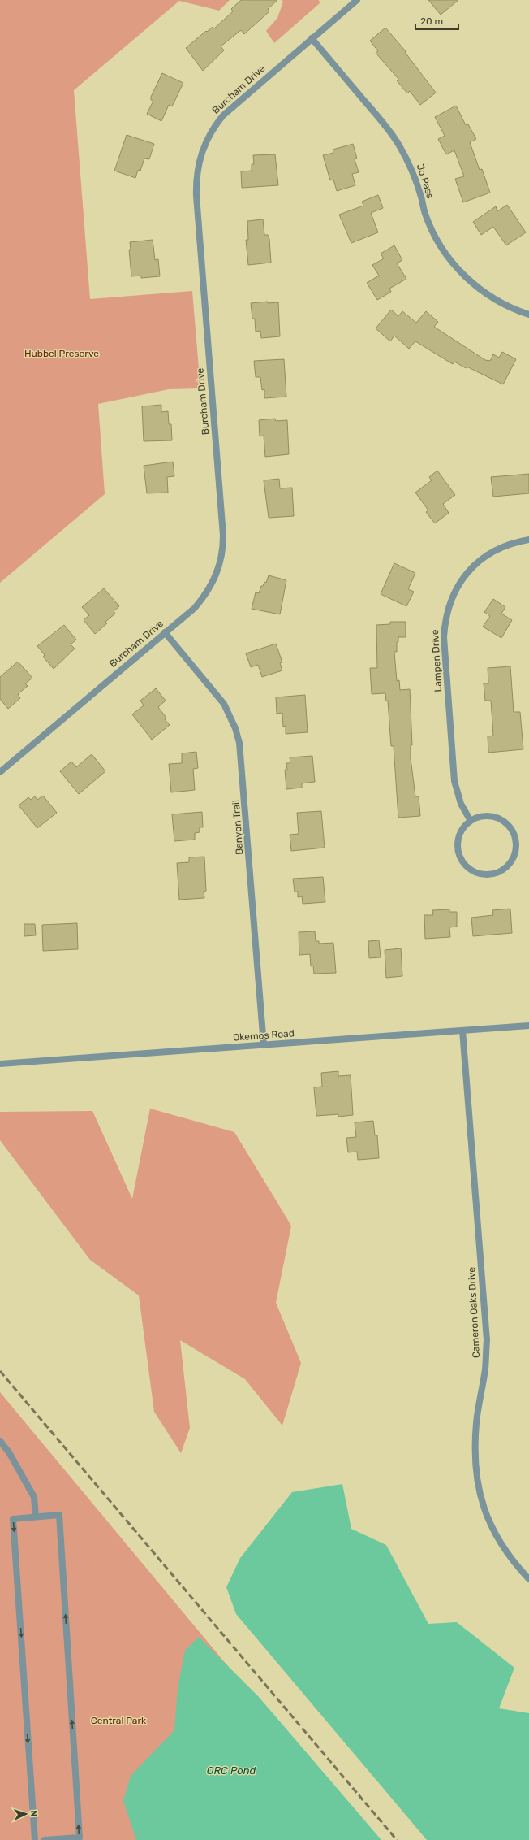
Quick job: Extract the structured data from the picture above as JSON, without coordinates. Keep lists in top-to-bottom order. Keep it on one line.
{"streets":{"street":["Burcham Drive","Jo Pass","Lampen Drive","Banyon Trail","Okemos Road","Cameron Oaks Drive"]},"crossings":[["Burcham Drive","Jo Pass"],["Burcham Drive","Banyon Trail"],["Banyon Trail","Okemos Road"],["Okemos Road","Cameron Oaks Drive"]],"water":["ORC Pond"],"parks":["Hubbel Preserve","Central Park"],"scale_bar":"20 m","north":"right"}
